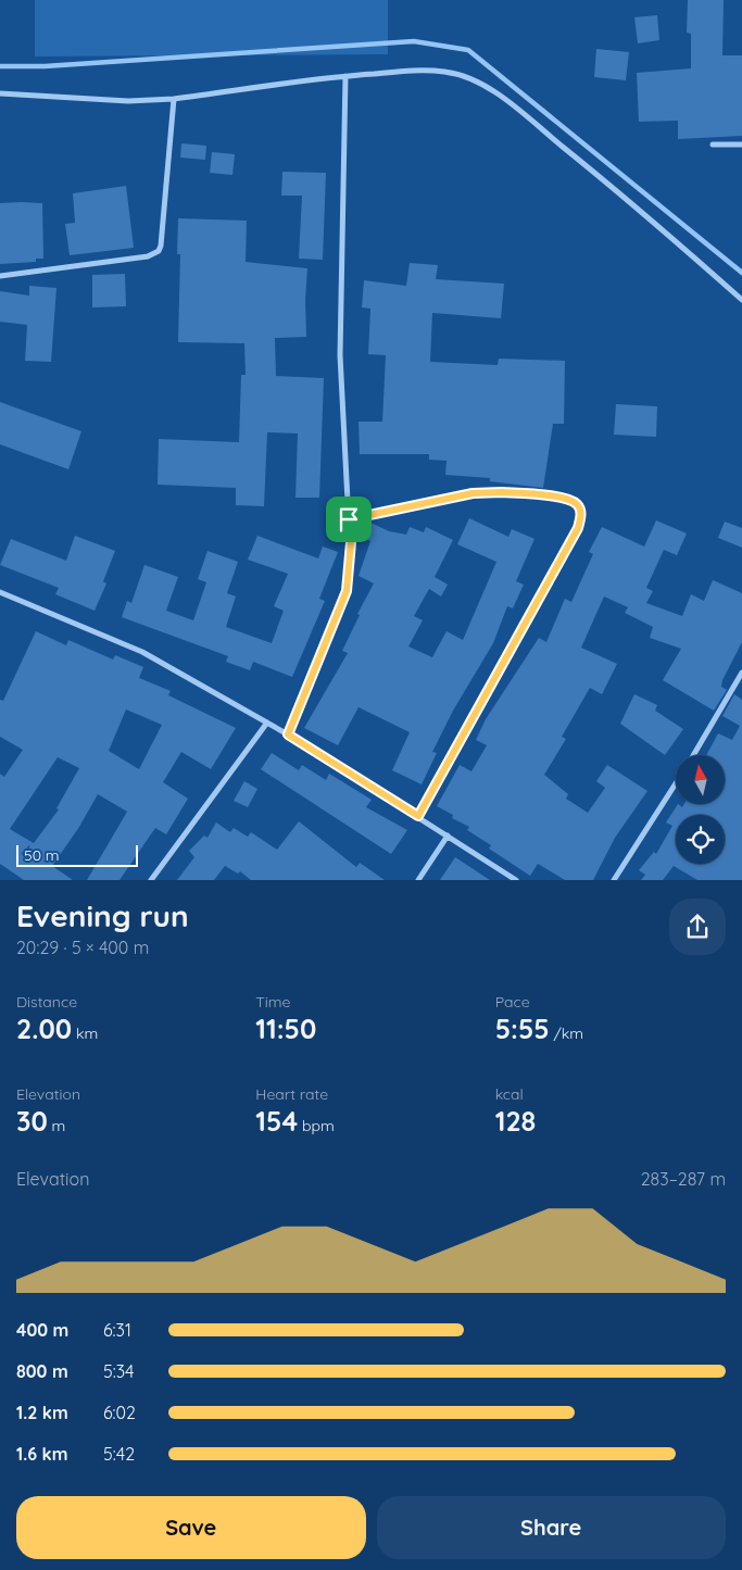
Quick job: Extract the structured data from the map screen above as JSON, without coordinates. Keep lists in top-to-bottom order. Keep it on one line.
{"scale_bar":"50 m","north":"top","page":{"scale":"50 m","heading":["Evening run","20:29 · 5 × 400 m"],"stats":[["Distance","2.00 km"],["Time","11:50"],["Pace","5:55 /km"],["Elevation","30 m"],["Heart rate","154 bpm"],["kcal","128"]],"chart":["Elevation","283–287 m"],"list":[{"name":"400 m","note":"6:31"},{"name":"800 m","note":"5:34"},{"name":"1.2 km","note":"6:02"},{"name":"1.6 km","note":"5:42"}],"buttons":["Save","Share"]}}
